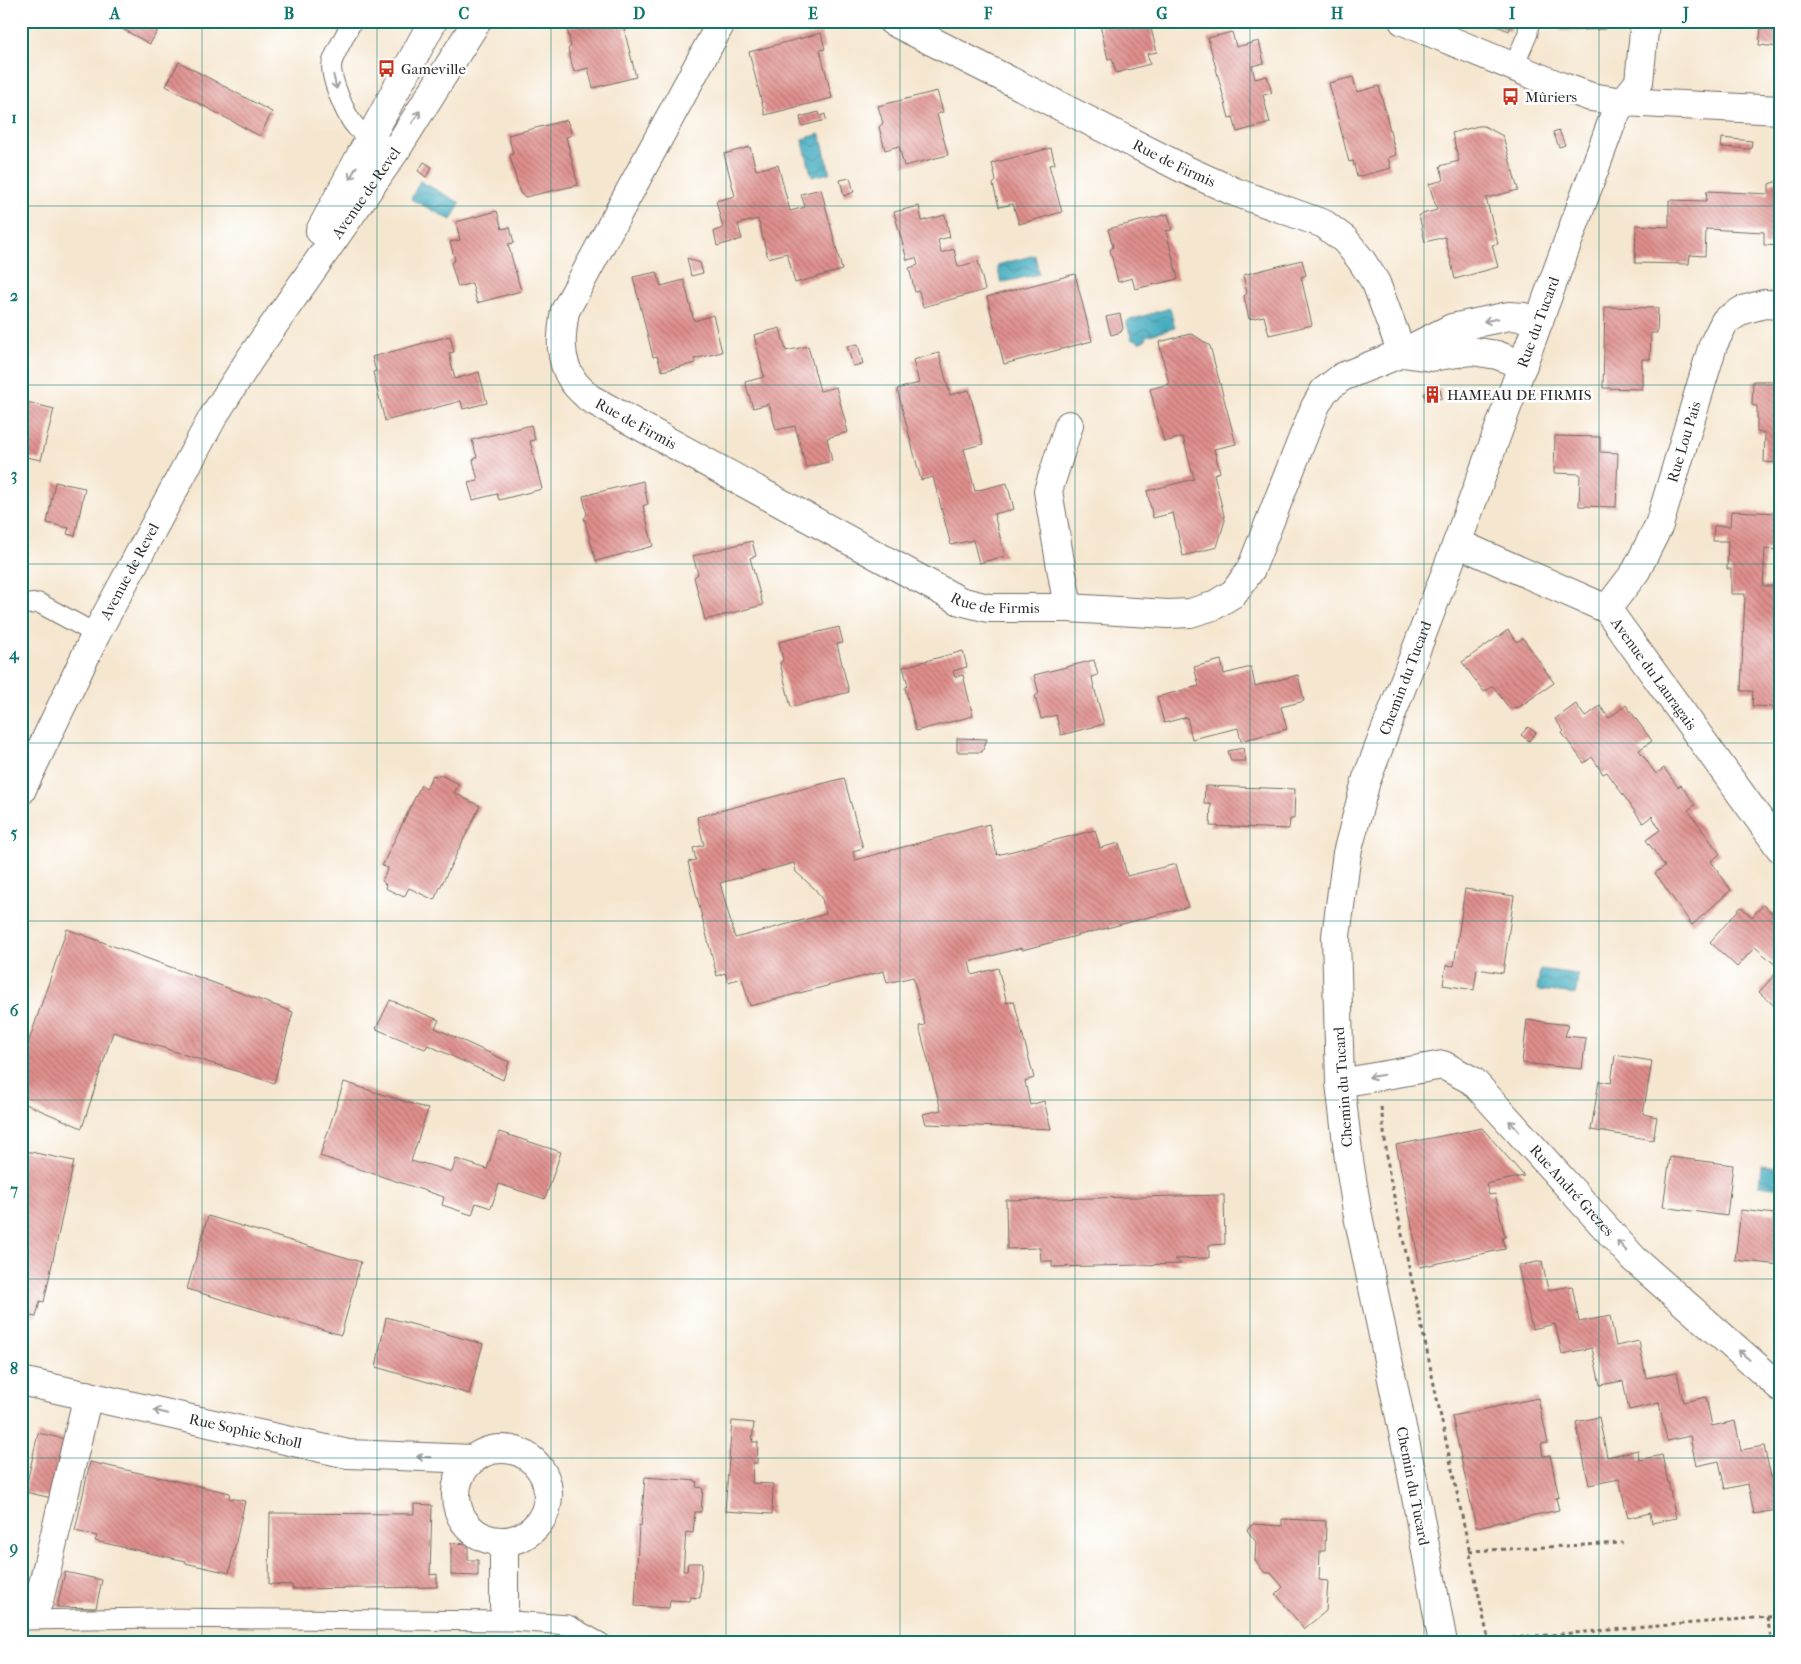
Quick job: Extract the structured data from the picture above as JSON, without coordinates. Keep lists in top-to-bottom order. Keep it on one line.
{"streets":{"street":["Rue de Firmis","Avenue de Revel","Rue du Tucard","Rue Lou Pais","Avenue du Lauragais","Chemin du Tucard","Rue André Grezes","Rue Sophie Scholl"]},"crossings":[["Rue de Firmis","Rue du Tucard"],["Rue du Tucard","Avenue du Lauragais"],["Rue du Tucard","Chemin du Tucard"],["Rue Lou Pais","Avenue du Lauragais"],["Avenue du Lauragais","Chemin du Tucard"],["Chemin du Tucard","Rue André Grezes"]],"one_way":["Rue André Grezes","Rue Sophie Scholl"],"places":{"bus stop":["Gameville","Mûriers"],"building":["HAMEAU DE FIRMIS"]},"grid":{"columns":["A","B","C","D","E","F","G","H","I","J"],"rows":["1","2","3","4","5","6","7","8","9"]}}
